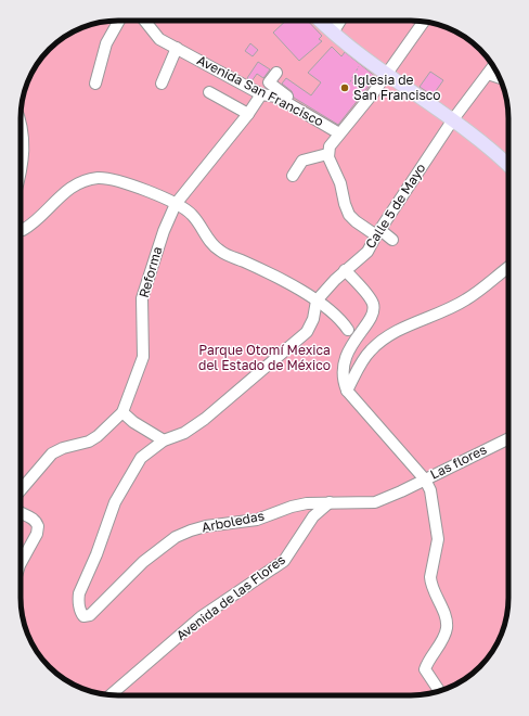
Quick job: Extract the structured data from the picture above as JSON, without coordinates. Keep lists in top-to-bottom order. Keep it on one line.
{"streets":{"street":["Avenida San Francisco","Calle 5 de Mayo","Reforma","Las flores","Arboledas","Avenida de las Flores"]},"crossings":[["Avenida San Francisco","Reforma"],["Las flores","Arboledas"],["Las flores","Avenida de las Flores"],["Arboledas","Avenida de las Flores"]],"parks":["Parque Otomí Mexica del Estado de México"],"places":["Iglesia de San Francisco"]}
